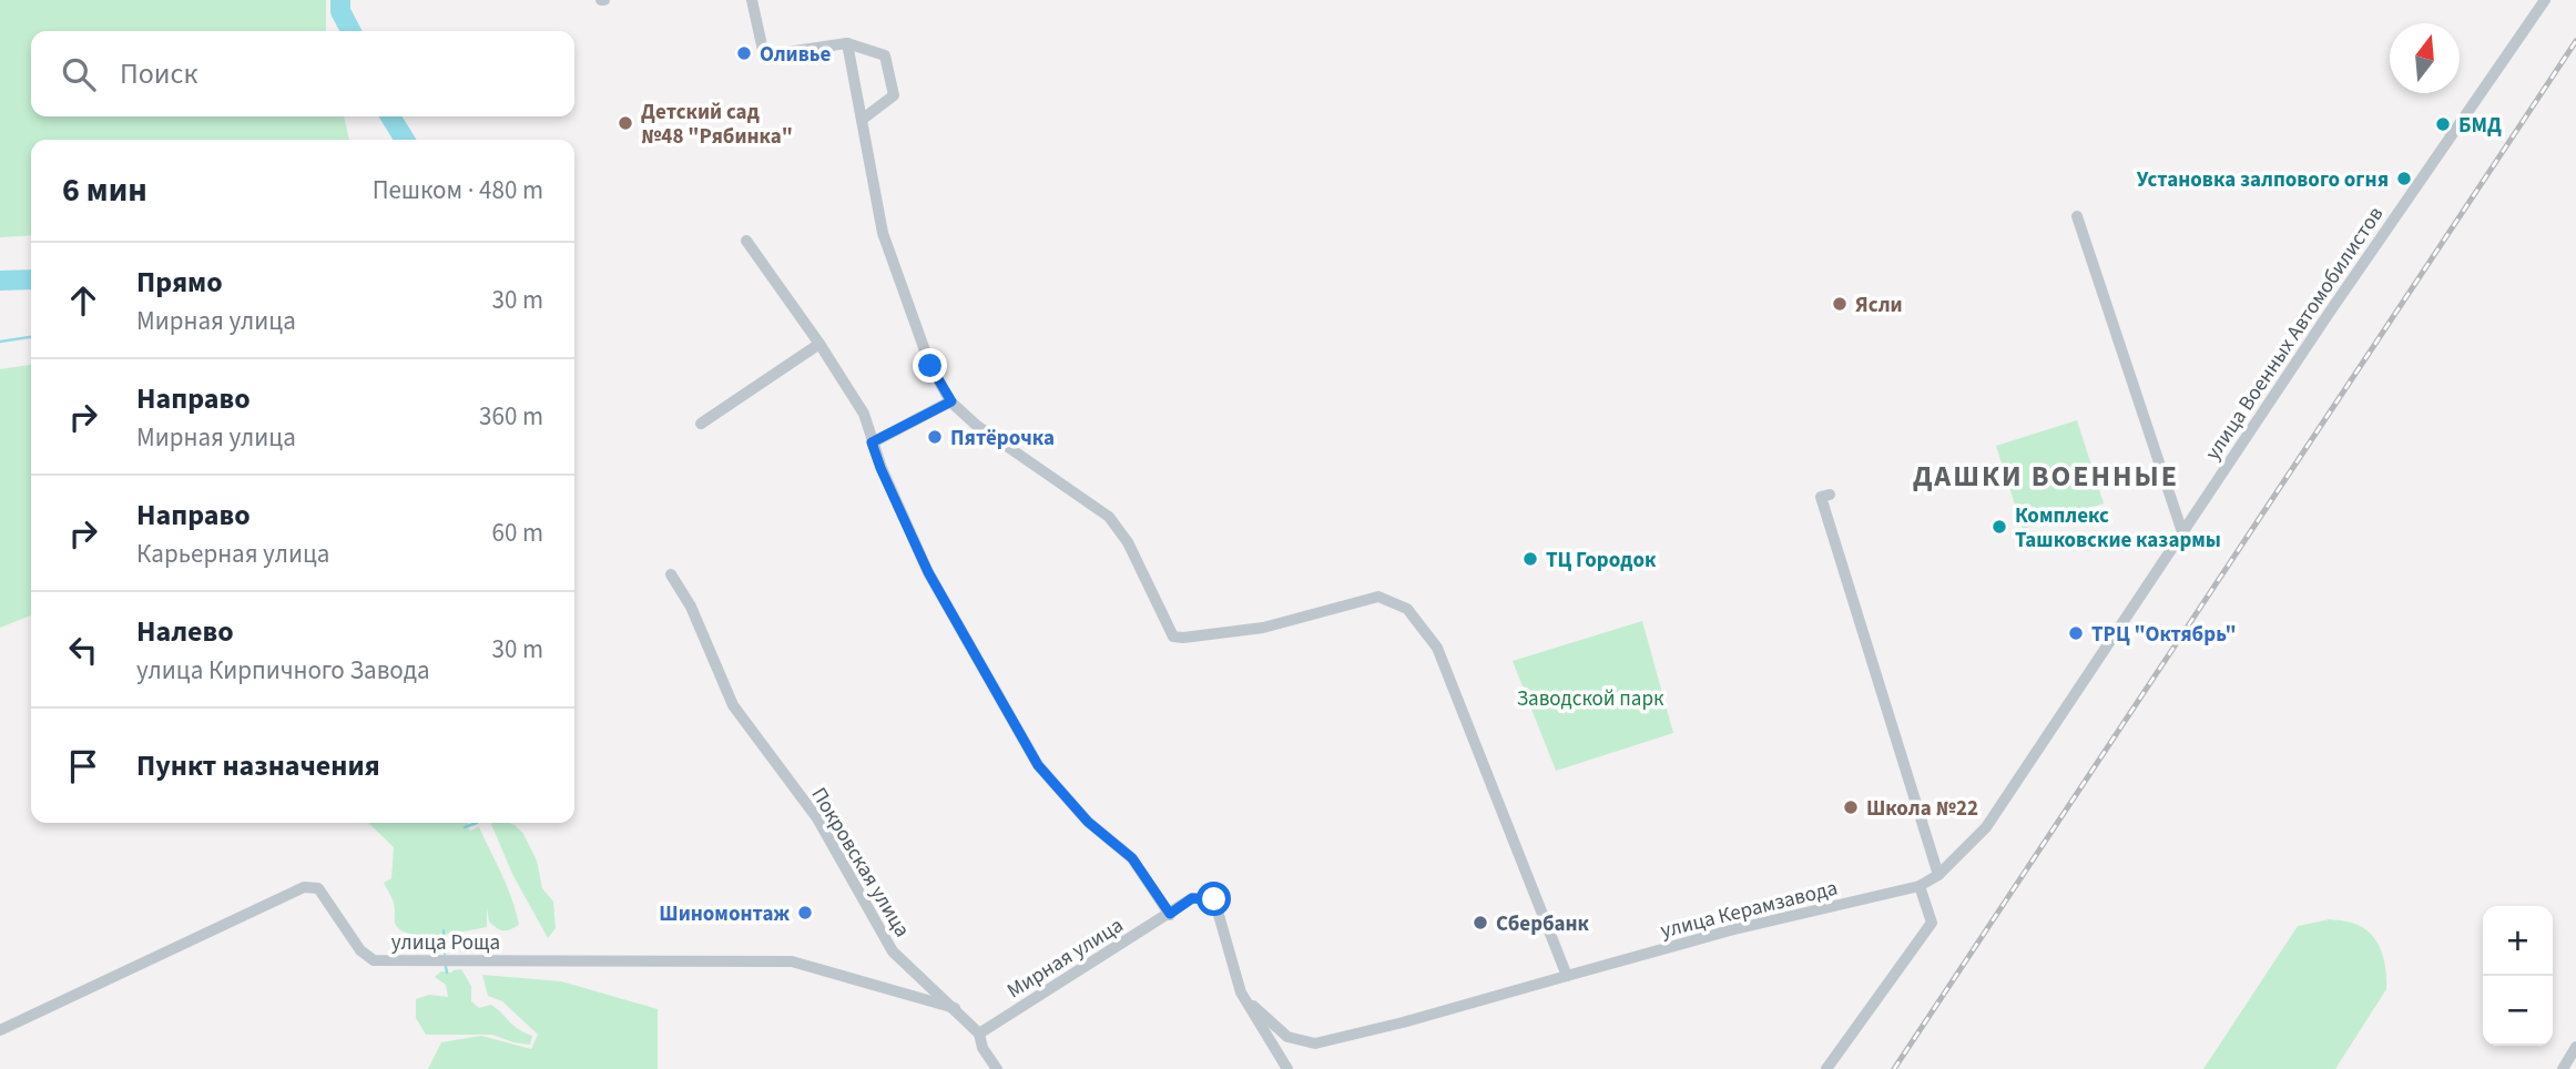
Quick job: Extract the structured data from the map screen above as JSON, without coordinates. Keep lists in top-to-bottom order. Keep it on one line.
{"streets":{"street":["улица Военных Автомобилистов","Покровская улица","улица Керамзавода","улица Роща","Мирная улица"]},"crossings":[["улица Военных Автомобилистов","улица Керамзавода"],["Покровская улица","улица Роща"],["Покровская улица","Мирная улица"],["улица Керамзавода","Мирная улица"]],"districts":["ДАШКИ ВОЕННЫЕ"],"parks":["Заводской парк"],"places":["Оливье","Детский сад №48 \"Рябинка\"","БМД","Установка залпового огня","Ясли","Пятёрочка","Комплекс Ташковские казармы","ТЦ Городок","ТРЦ \"Октябрь\"","Школа №22","Шиномонтаж","Сбербанк"],"north":"top","page":{"search":"Поиск","heading":["6 мин","Пешком · 480 m"],"list":[["Прямо","Мирная улица","30 m"],["Направо","Мирная улица","360 m"],["Направо","Карьерная улица","60 m"],["Налево","улица Кирпичного Завода","30 m"],"Пункт назначения"],"map_buttons":["+","−"]}}
